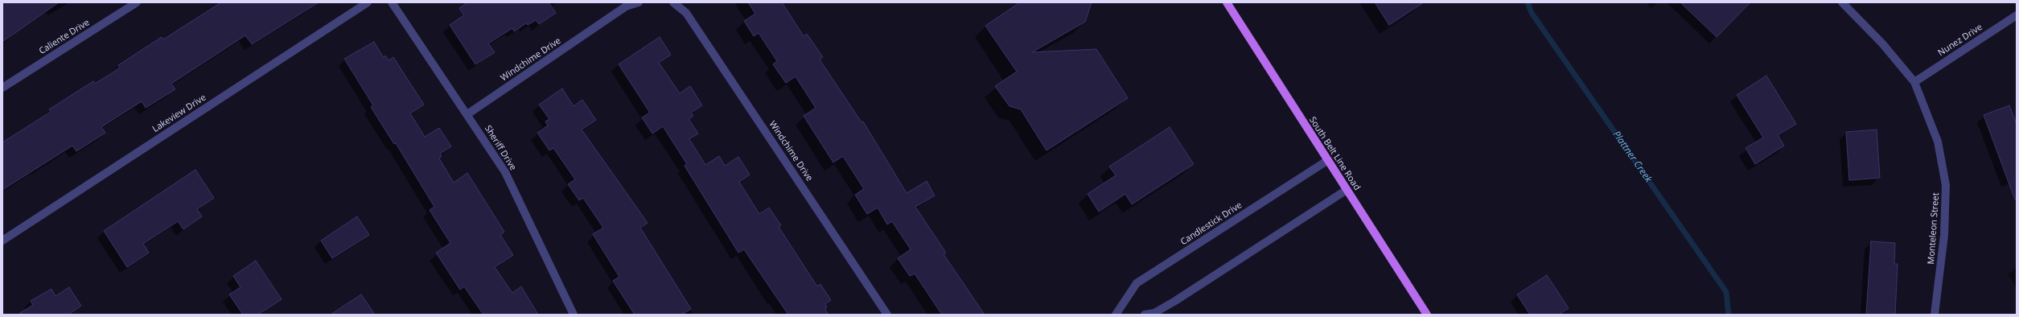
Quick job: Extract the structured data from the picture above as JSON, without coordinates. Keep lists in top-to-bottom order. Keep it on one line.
{"streets":{"main road":["South Belt Line Road"],"street":["Caliente Drive","Nunez Drive","Windchime Drive","Lakeview Drive","Sheriff Drive","Candlestick Drive","Monteleon Street"]},"crossings":[["Nunez Drive","Monteleon Street"],["Windchime Drive","Sheriff Drive"],["South Belt Line Road","Candlestick Drive"]],"water":["Plattner Creek"]}
